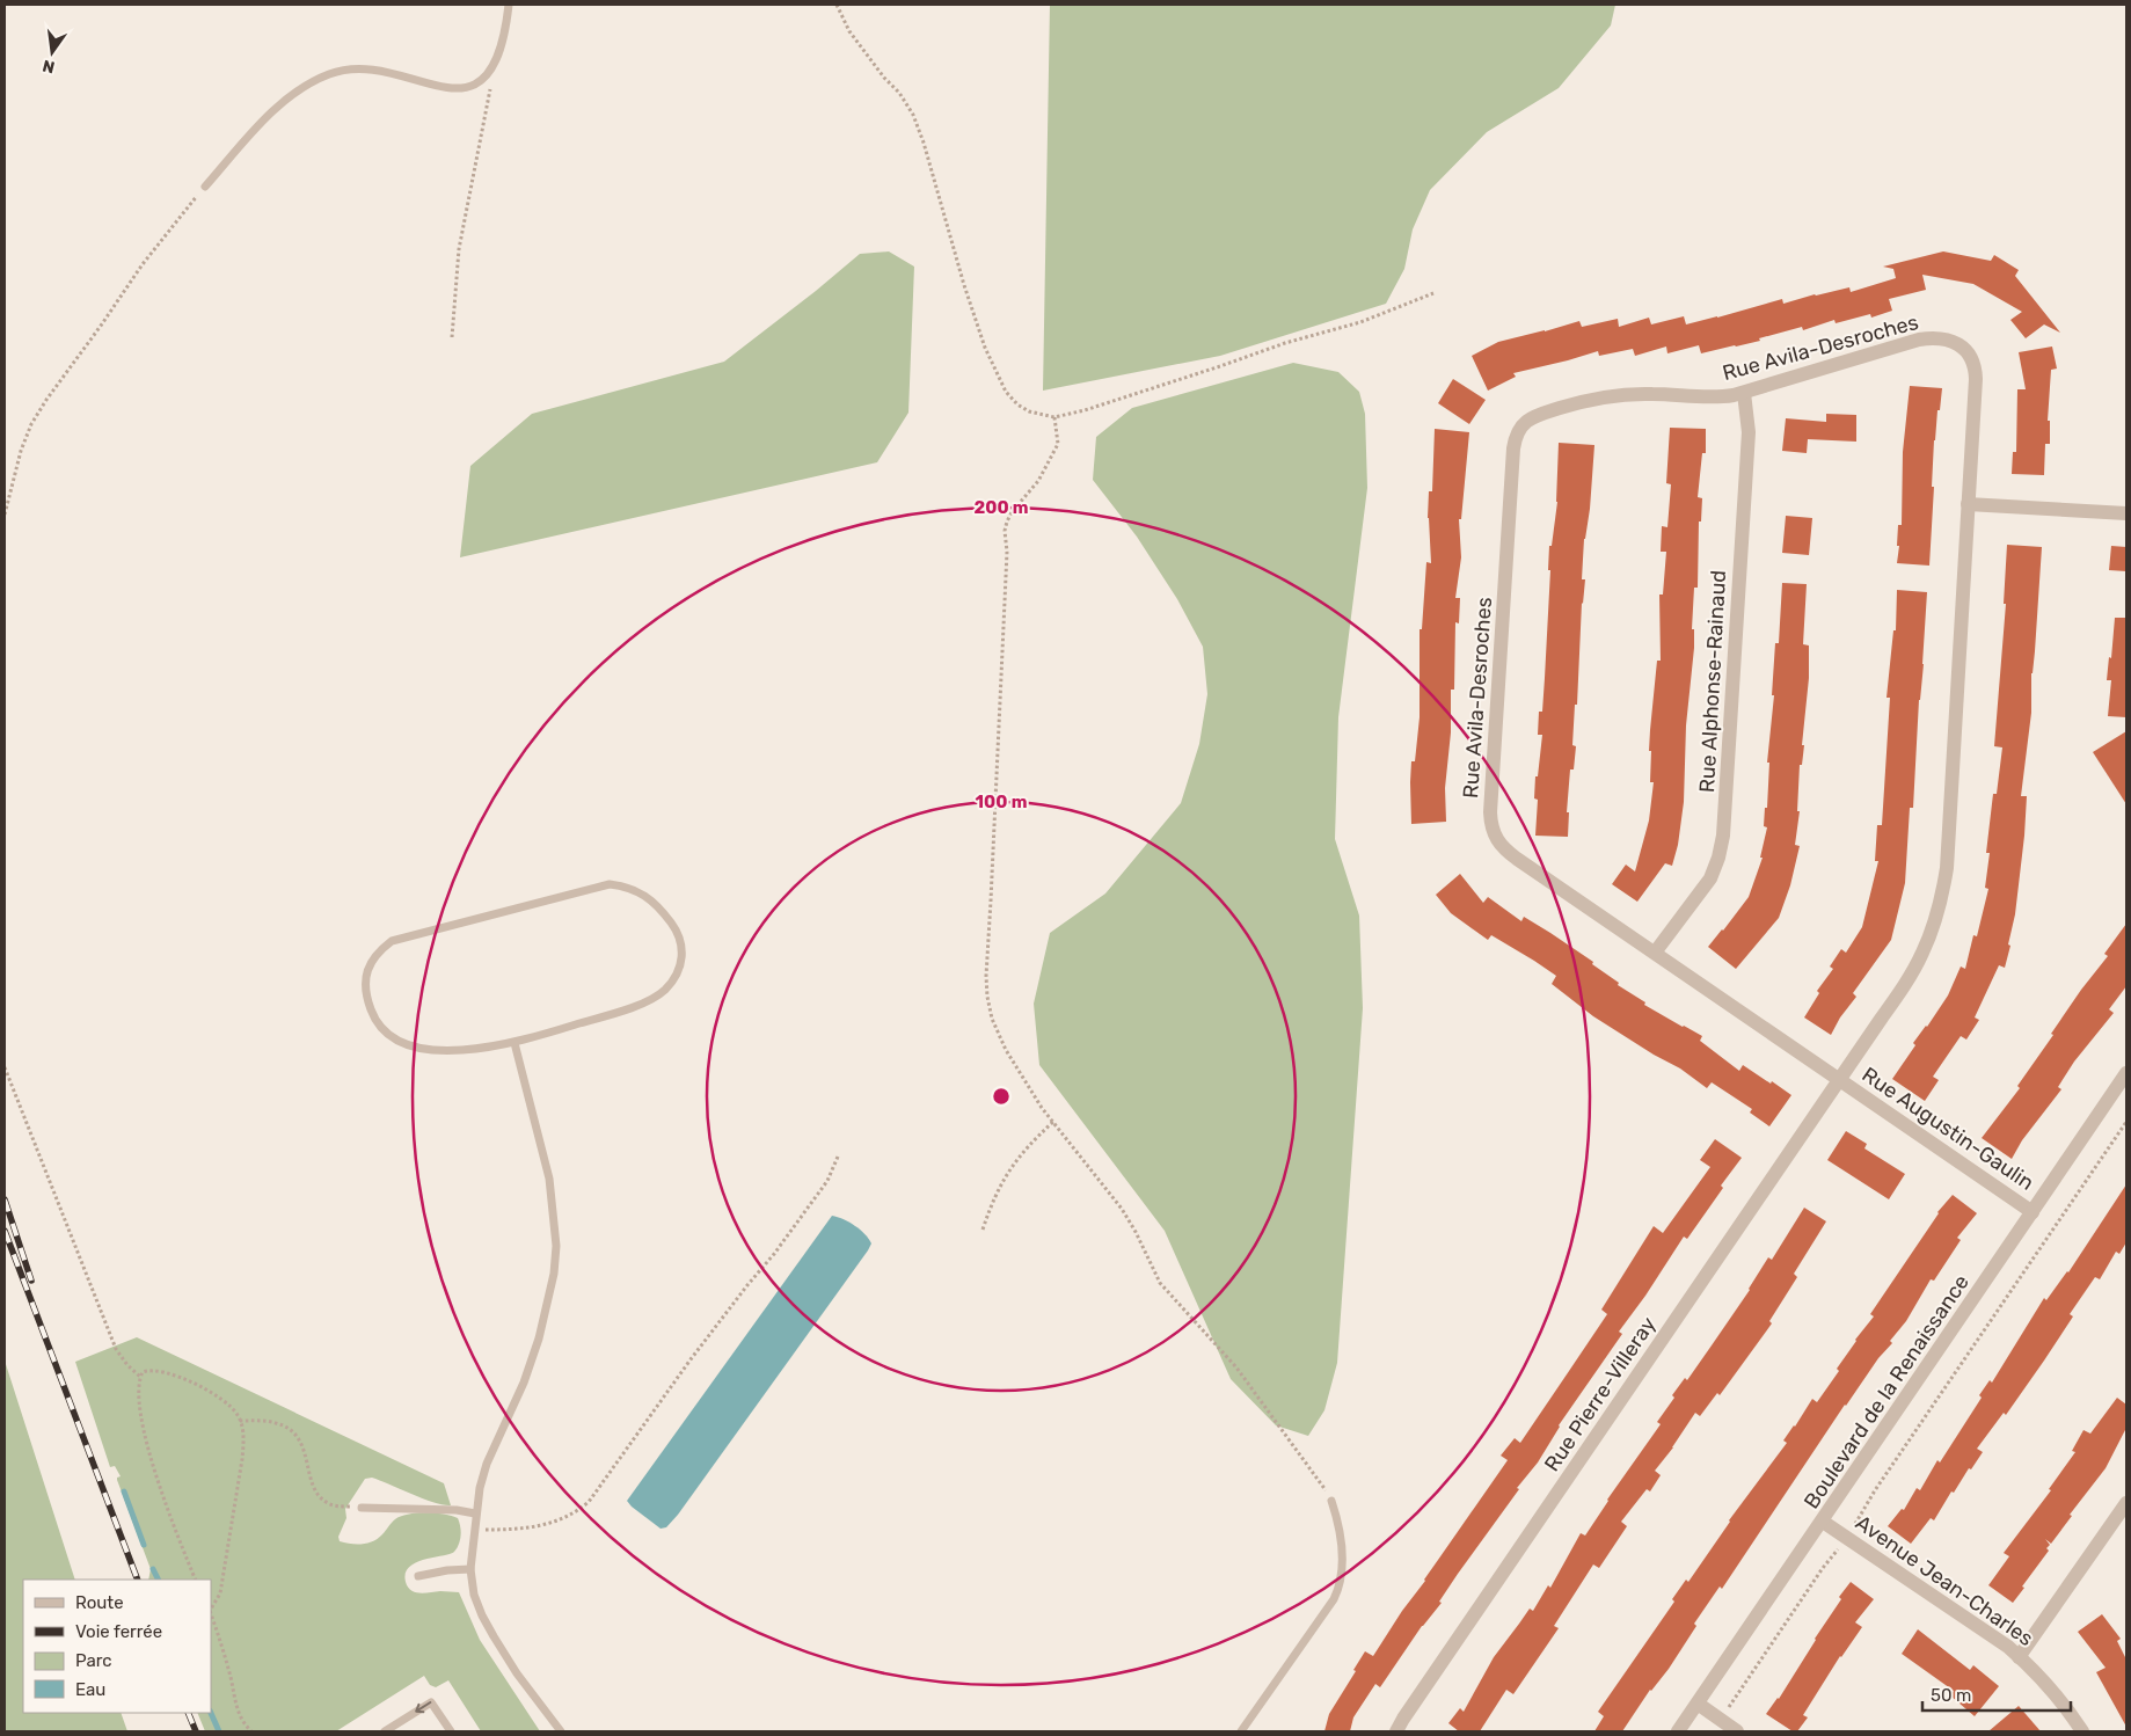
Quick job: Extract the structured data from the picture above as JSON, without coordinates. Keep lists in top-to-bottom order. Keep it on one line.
{"streets":{"street":["Rue Avila-Desroches","Rue Alphonse-Rainaud","Rue Augustin-Gaulin","Boulevard de la Renaissance","Rue Pierre-Villeray","Avenue Jean-Charles"]},"crossings":[["Rue Avila-Desroches","Rue Alphonse-Rainaud"],["Rue Avila-Desroches","Rue Augustin-Gaulin"],["Rue Avila-Desroches","Rue Pierre-Villeray"],["Rue Augustin-Gaulin","Boulevard de la Renaissance"],["Rue Augustin-Gaulin","Rue Pierre-Villeray"],["Boulevard de la Renaissance","Avenue Jean-Charles"]],"legend":["Route","Voie ferrée","Parc","Eau"],"scale_bar":"50 m","north":"bottom","rings":["200 m","100 m"]}
